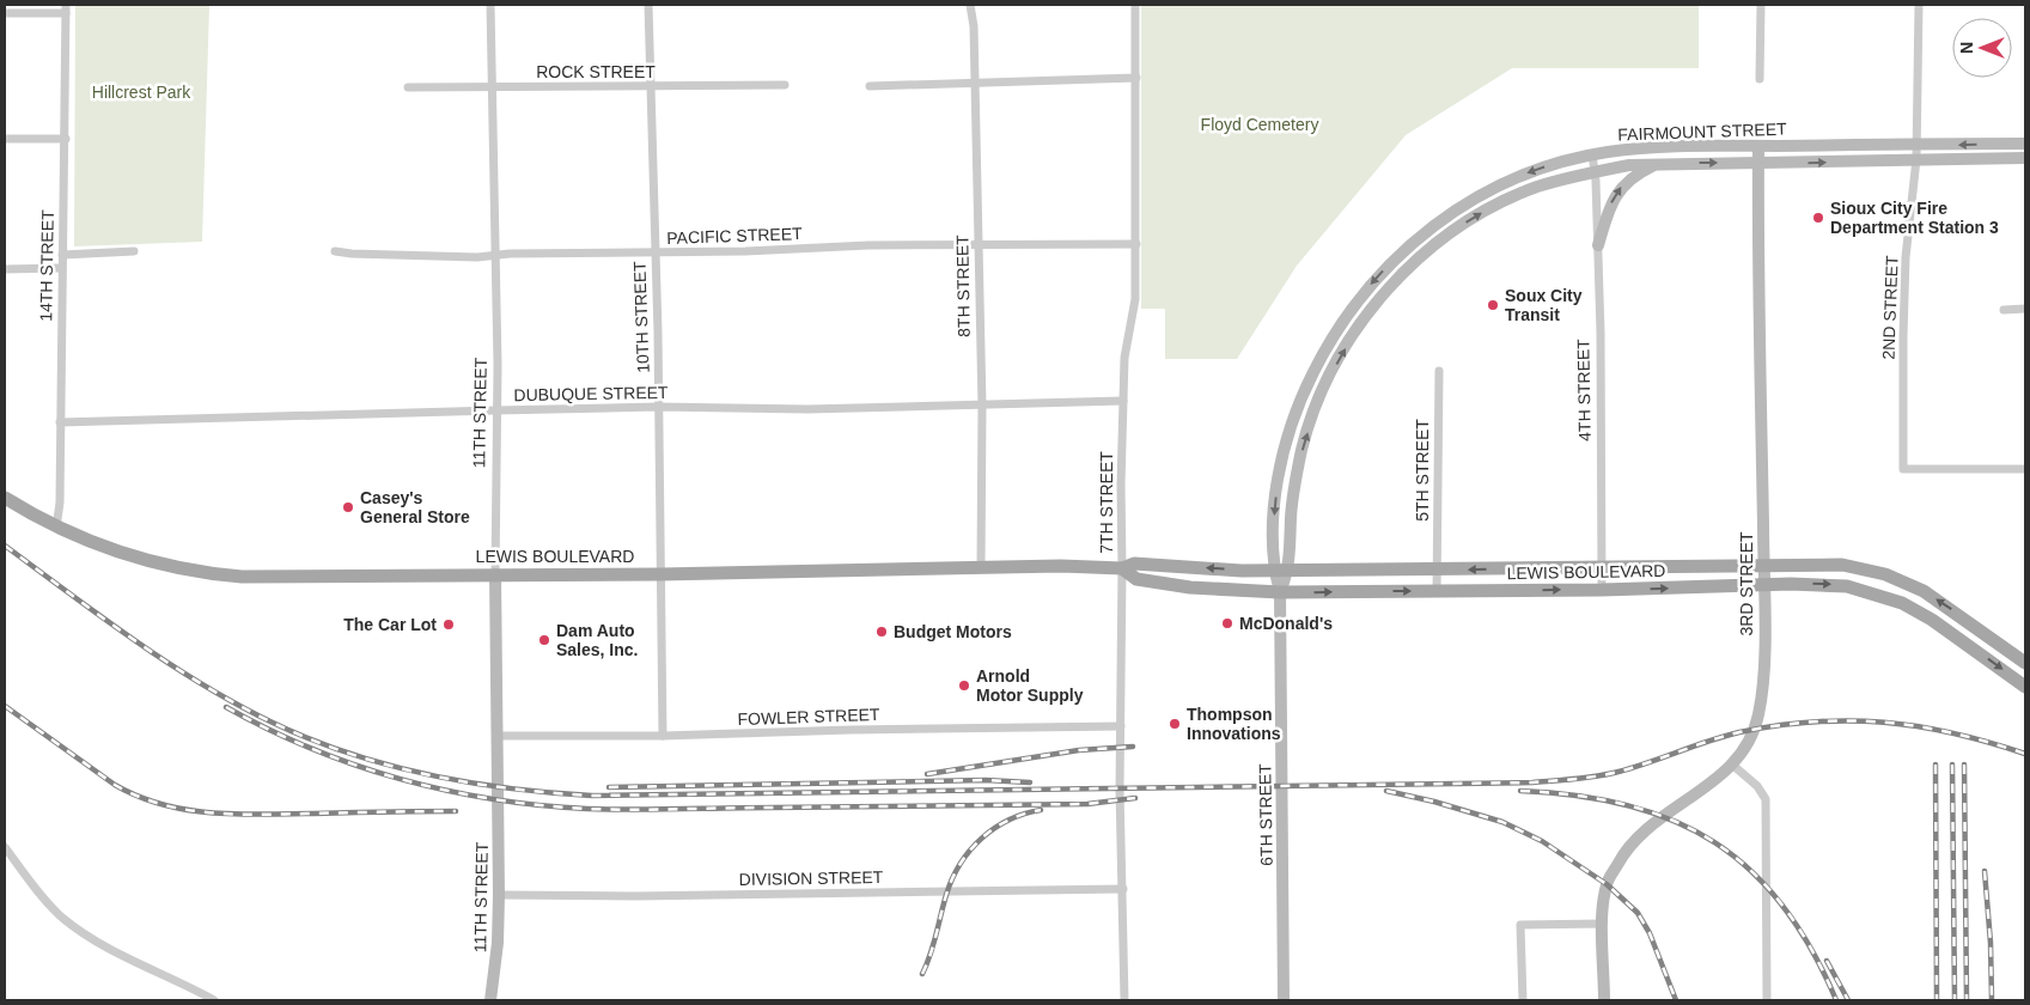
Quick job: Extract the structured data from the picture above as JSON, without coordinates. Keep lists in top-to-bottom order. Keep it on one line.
{"streets":{"main road":["FAIRMOUNT STREET","11TH STREET","LEWIS BOULEVARD","3RD STREET","6TH STREET"],"street":["ROCK STREET","PACIFIC STREET","14TH STREET","8TH STREET","2ND STREET","10TH STREET","4TH STREET","DUBUQUE STREET","5TH STREET","7TH STREET","FOWLER STREET","DIVISION STREET"]},"crossings":[["ROCK STREET","10TH STREET"],["ROCK STREET","11TH STREET"],["FAIRMOUNT STREET","2ND STREET"],["FAIRMOUNT STREET","4TH STREET"],["FAIRMOUNT STREET","LEWIS BOULEVARD"],["FAIRMOUNT STREET","3RD STREET"],["FAIRMOUNT STREET","6TH STREET"],["PACIFIC STREET","8TH STREET"],["PACIFIC STREET","10TH STREET"],["PACIFIC STREET","11TH STREET"],["PACIFIC STREET","7TH STREET"],["14TH STREET","DUBUQUE STREET"],["14TH STREET","LEWIS BOULEVARD"],["8TH STREET","DUBUQUE STREET"],["8TH STREET","LEWIS BOULEVARD"],["10TH STREET","DUBUQUE STREET"],["10TH STREET","LEWIS BOULEVARD"],["10TH STREET","FOWLER STREET"],["4TH STREET","LEWIS BOULEVARD"],["DUBUQUE STREET","11TH STREET"],["DUBUQUE STREET","7TH STREET"],["11TH STREET","LEWIS BOULEVARD"],["11TH STREET","FOWLER STREET"],["11TH STREET","DIVISION STREET"],["5TH STREET","LEWIS BOULEVARD"],["7TH STREET","LEWIS BOULEVARD"],["7TH STREET","FOWLER STREET"],["7TH STREET","DIVISION STREET"],["LEWIS BOULEVARD","3RD STREET"],["LEWIS BOULEVARD","6TH STREET"]],"parks":["Hillcrest Park","Floyd Cemetery"],"places":["Sioux City Fire Department Station 3","Soux City Transit","Casey's General Store","McDonald's","The Car Lot","Budget Motors","Dam Auto Sales, Inc.","Arnold Motor Supply","Thompson Innovations"],"north":"left"}
